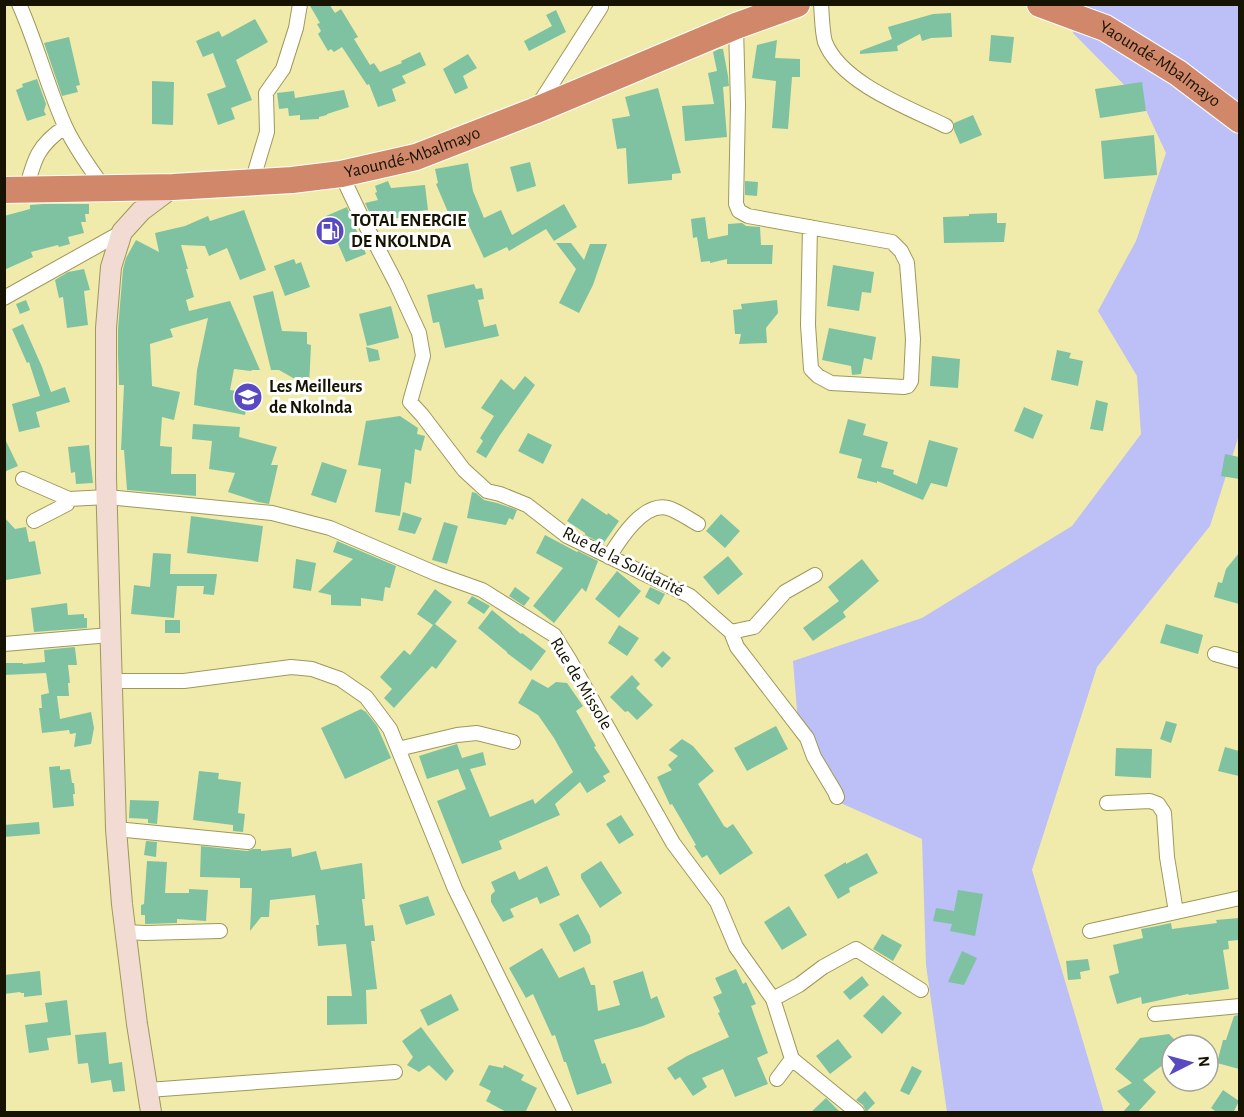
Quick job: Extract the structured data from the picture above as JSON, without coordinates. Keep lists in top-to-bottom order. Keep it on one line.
{"streets":{"highway":["Yaoundé-Mbalmayo"],"street":["Rue de la Solidarité","Rue de Missole"]},"crossings":[["Yaoundé-Mbalmayo","Rue de la Solidarité"]],"places":{"fuel station":["TOTAL ENERGIE DE NKOLNDA"],"school or university":["Les Meilleurs de Nkolnda"]},"north":"right"}
